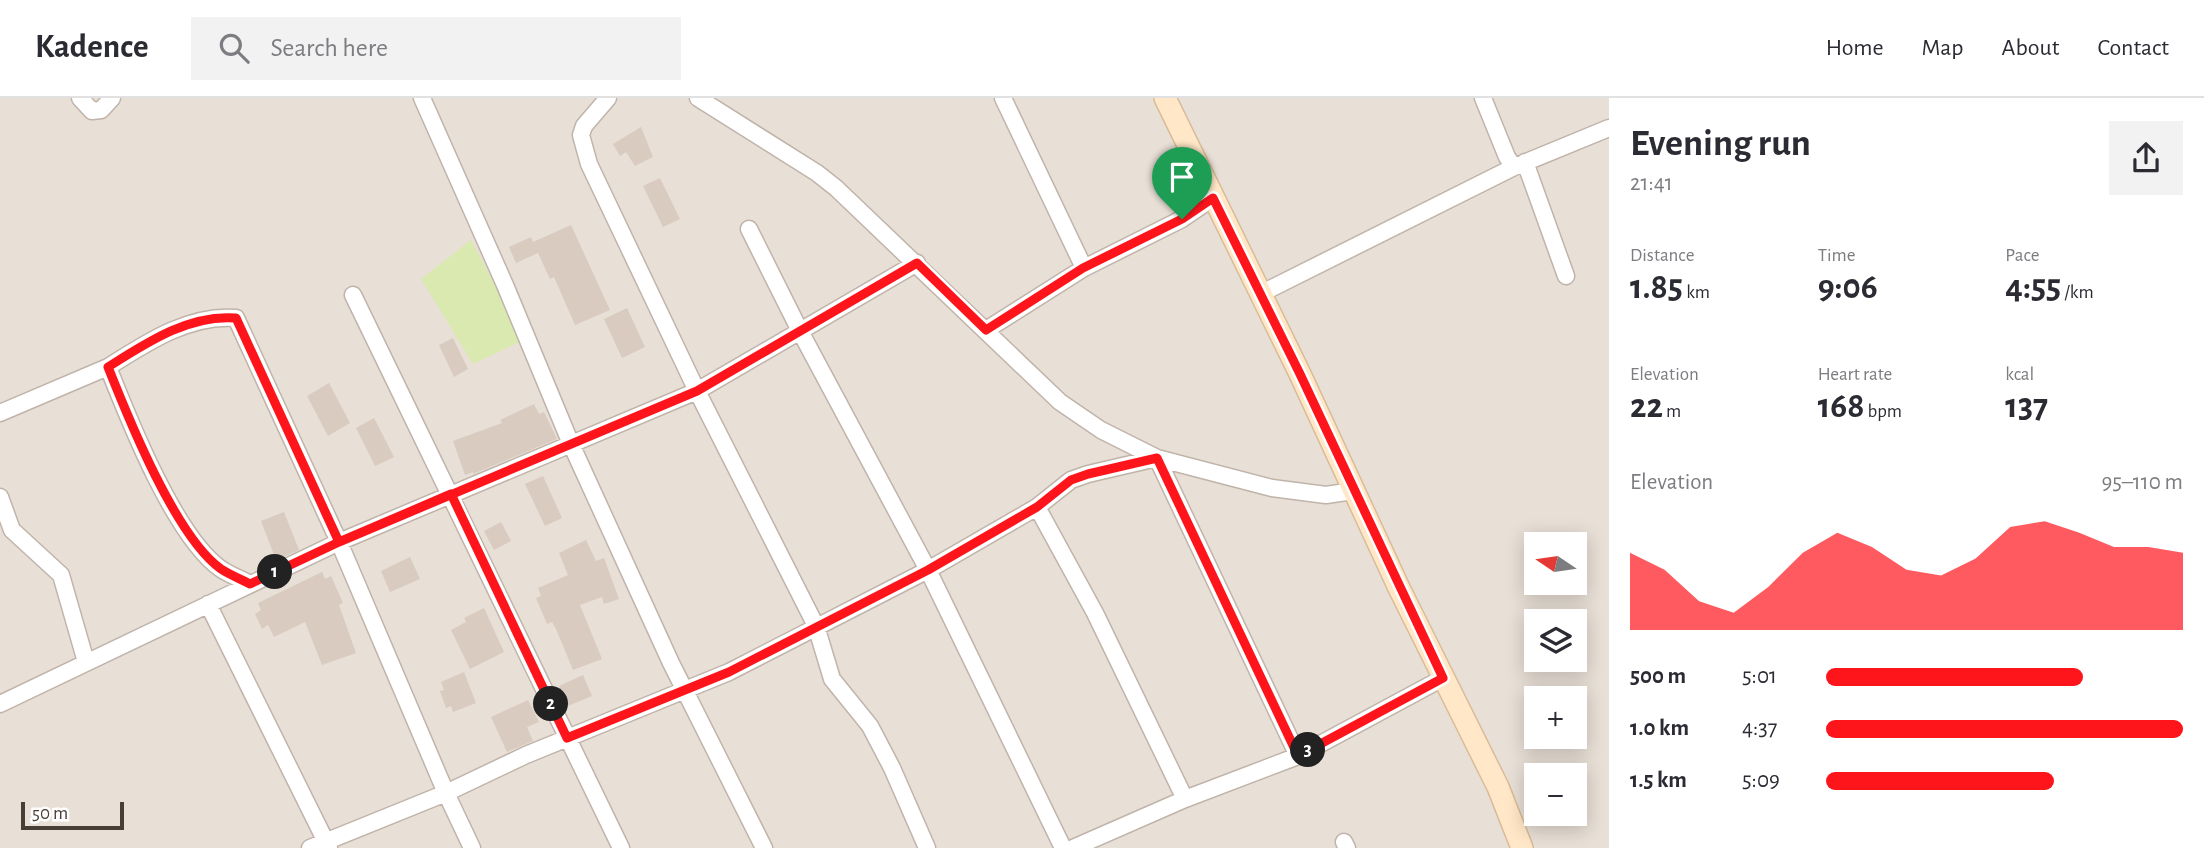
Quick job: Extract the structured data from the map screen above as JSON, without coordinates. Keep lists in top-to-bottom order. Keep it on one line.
{"scale_bar":"50 m","north":"left","page":{"header":"Kadence","search":"Search here","nav":["Home","Map","About","Contact"],"heading":["Evening run","21:41"],"stats":[["Distance","1.85 km"],["Time","9:06"],["Pace","4:55 /km"],["Elevation","22 m"],["Heart rate","168 bpm"],["kcal","137"]],"chart":["Elevation","95–110 m"],"map_buttons":["+","−"],"pins":["1","2","3"],"list":[{"name":"500 m","note":"5:01"},{"name":"1.0 km","note":"4:37"},{"name":"1.5 km","note":"5:09"}],"scale":"50 m"}}
